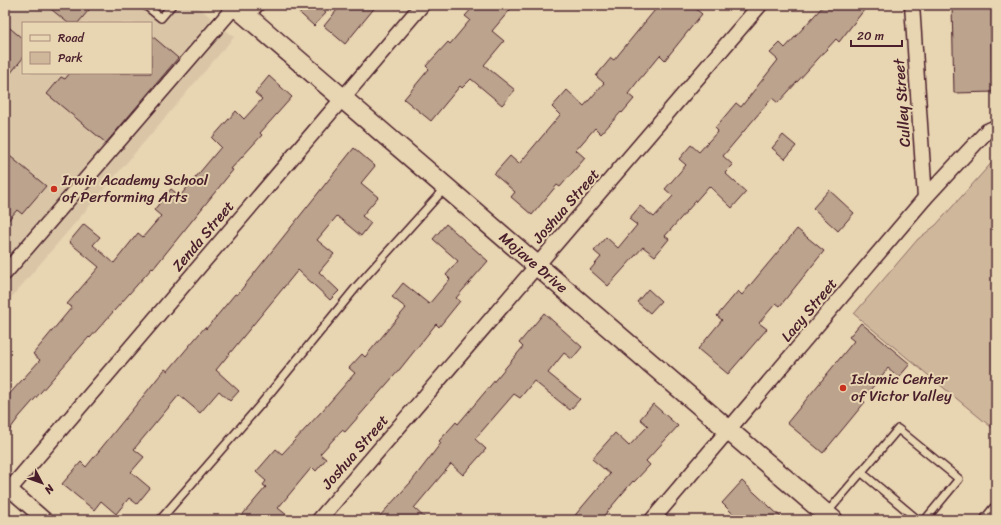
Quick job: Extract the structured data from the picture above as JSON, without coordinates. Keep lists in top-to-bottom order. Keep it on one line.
{"streets":{"street":["Culley Street","Joshua Street","Zenda Street","Mojave Drive","Lacy Street"]},"crossings":[["Culley Street","Lacy Street"],["Joshua Street","Mojave Drive"],["Zenda Street","Mojave Drive"],["Mojave Drive","Lacy Street"]],"places":["Irwin Academy School of Performing Arts","Islamic Center of Victor Valley"],"legend":["Road","Park"],"scale_bar":"20 m","north":"bottom right"}
